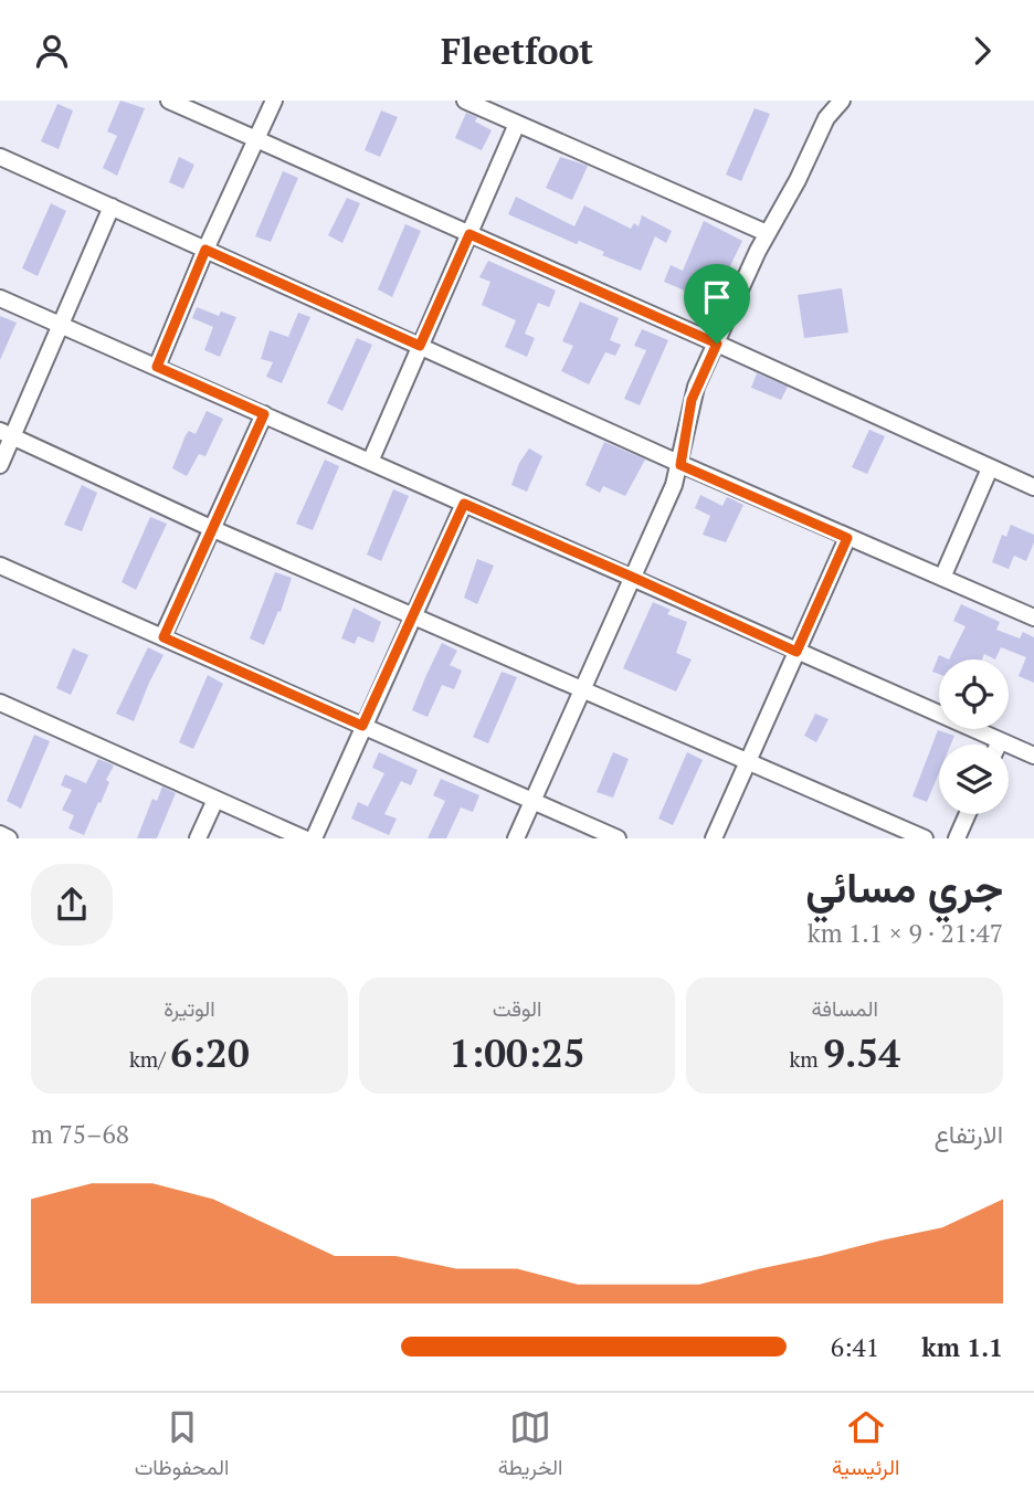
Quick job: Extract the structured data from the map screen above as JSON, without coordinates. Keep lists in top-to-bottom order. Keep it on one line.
{"page":{"header":"Fleetfoot","heading":["جري مسائي","21:47 · 9 × 1.1 km"],"stats":[["المسافة","9.54 km"],["الوقت","1:00:25"],["الوتيرة","6:20 /km"]],"chart":["الارتفاع","68–75 m"],"list":[{"name":"1.1 km","note":"6:41"}],"tabs":["الرئيسية","الخريطة","المحفوظات"]}}
